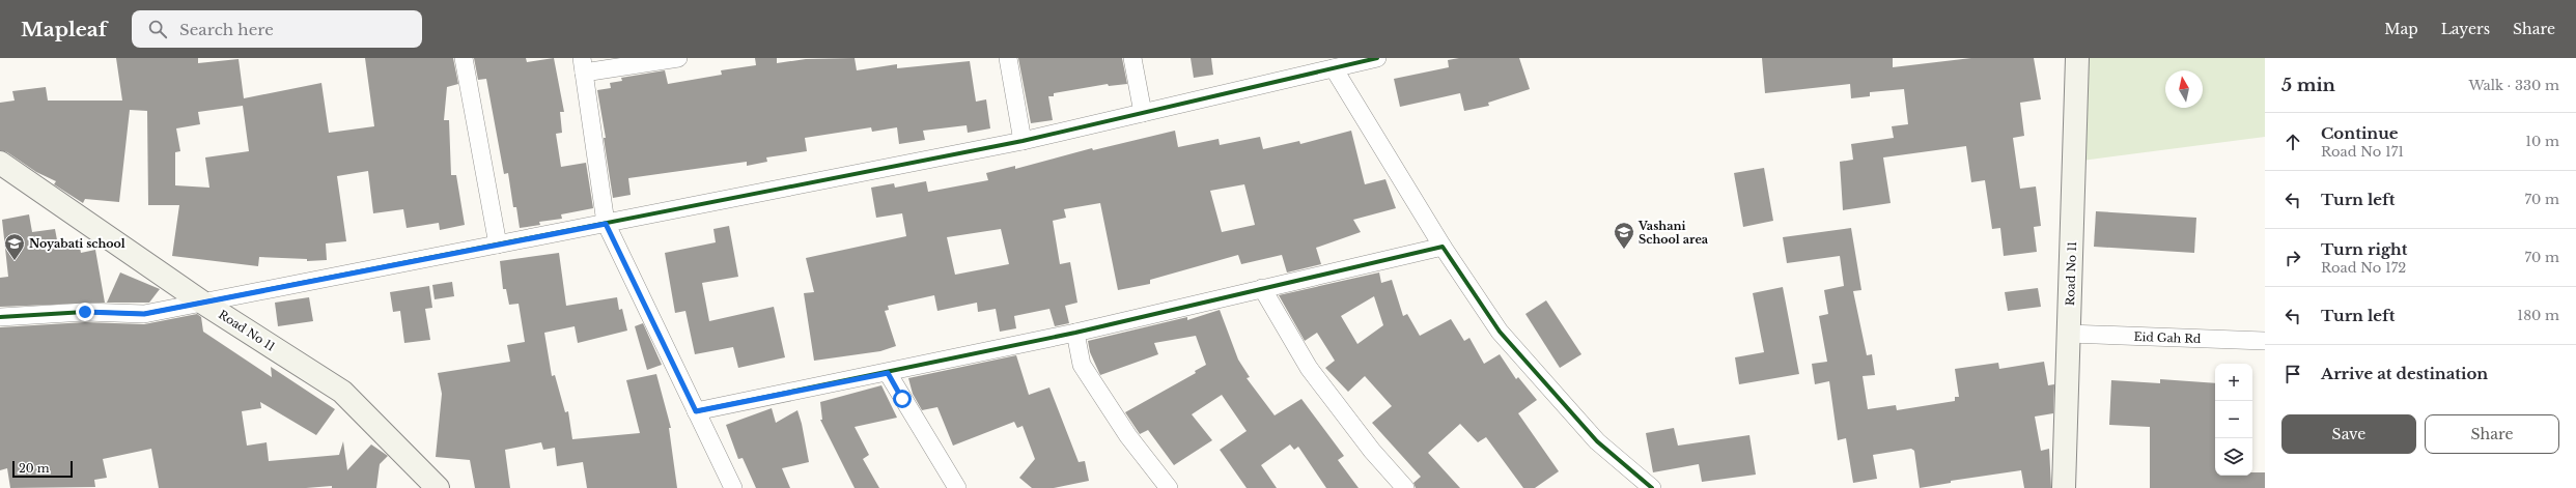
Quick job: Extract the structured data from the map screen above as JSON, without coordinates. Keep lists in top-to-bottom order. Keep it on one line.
{"streets":{"street":["Road No 11","Eid Gah Rd"]},"crossings":[["Road No 11","Eid Gah Rd"]],"places":{"school or university":["Vashani School area","Noyabati school"]},"scale_bar":"20 m","north":"top","page":{"header":"Mapleaf","search":"Search here","nav":["Map","Layers","Share"],"heading":["5 min","Walk · 330 m"],"list":[["Continue","Road No 171","10 m"],["Turn left","70 m"],["Turn right","Road No 172","70 m"],["Turn left","180 m"],"Arrive at destination"],"map_buttons":["+","−"],"buttons":["Save","Share"],"scale":"20 m"}}
